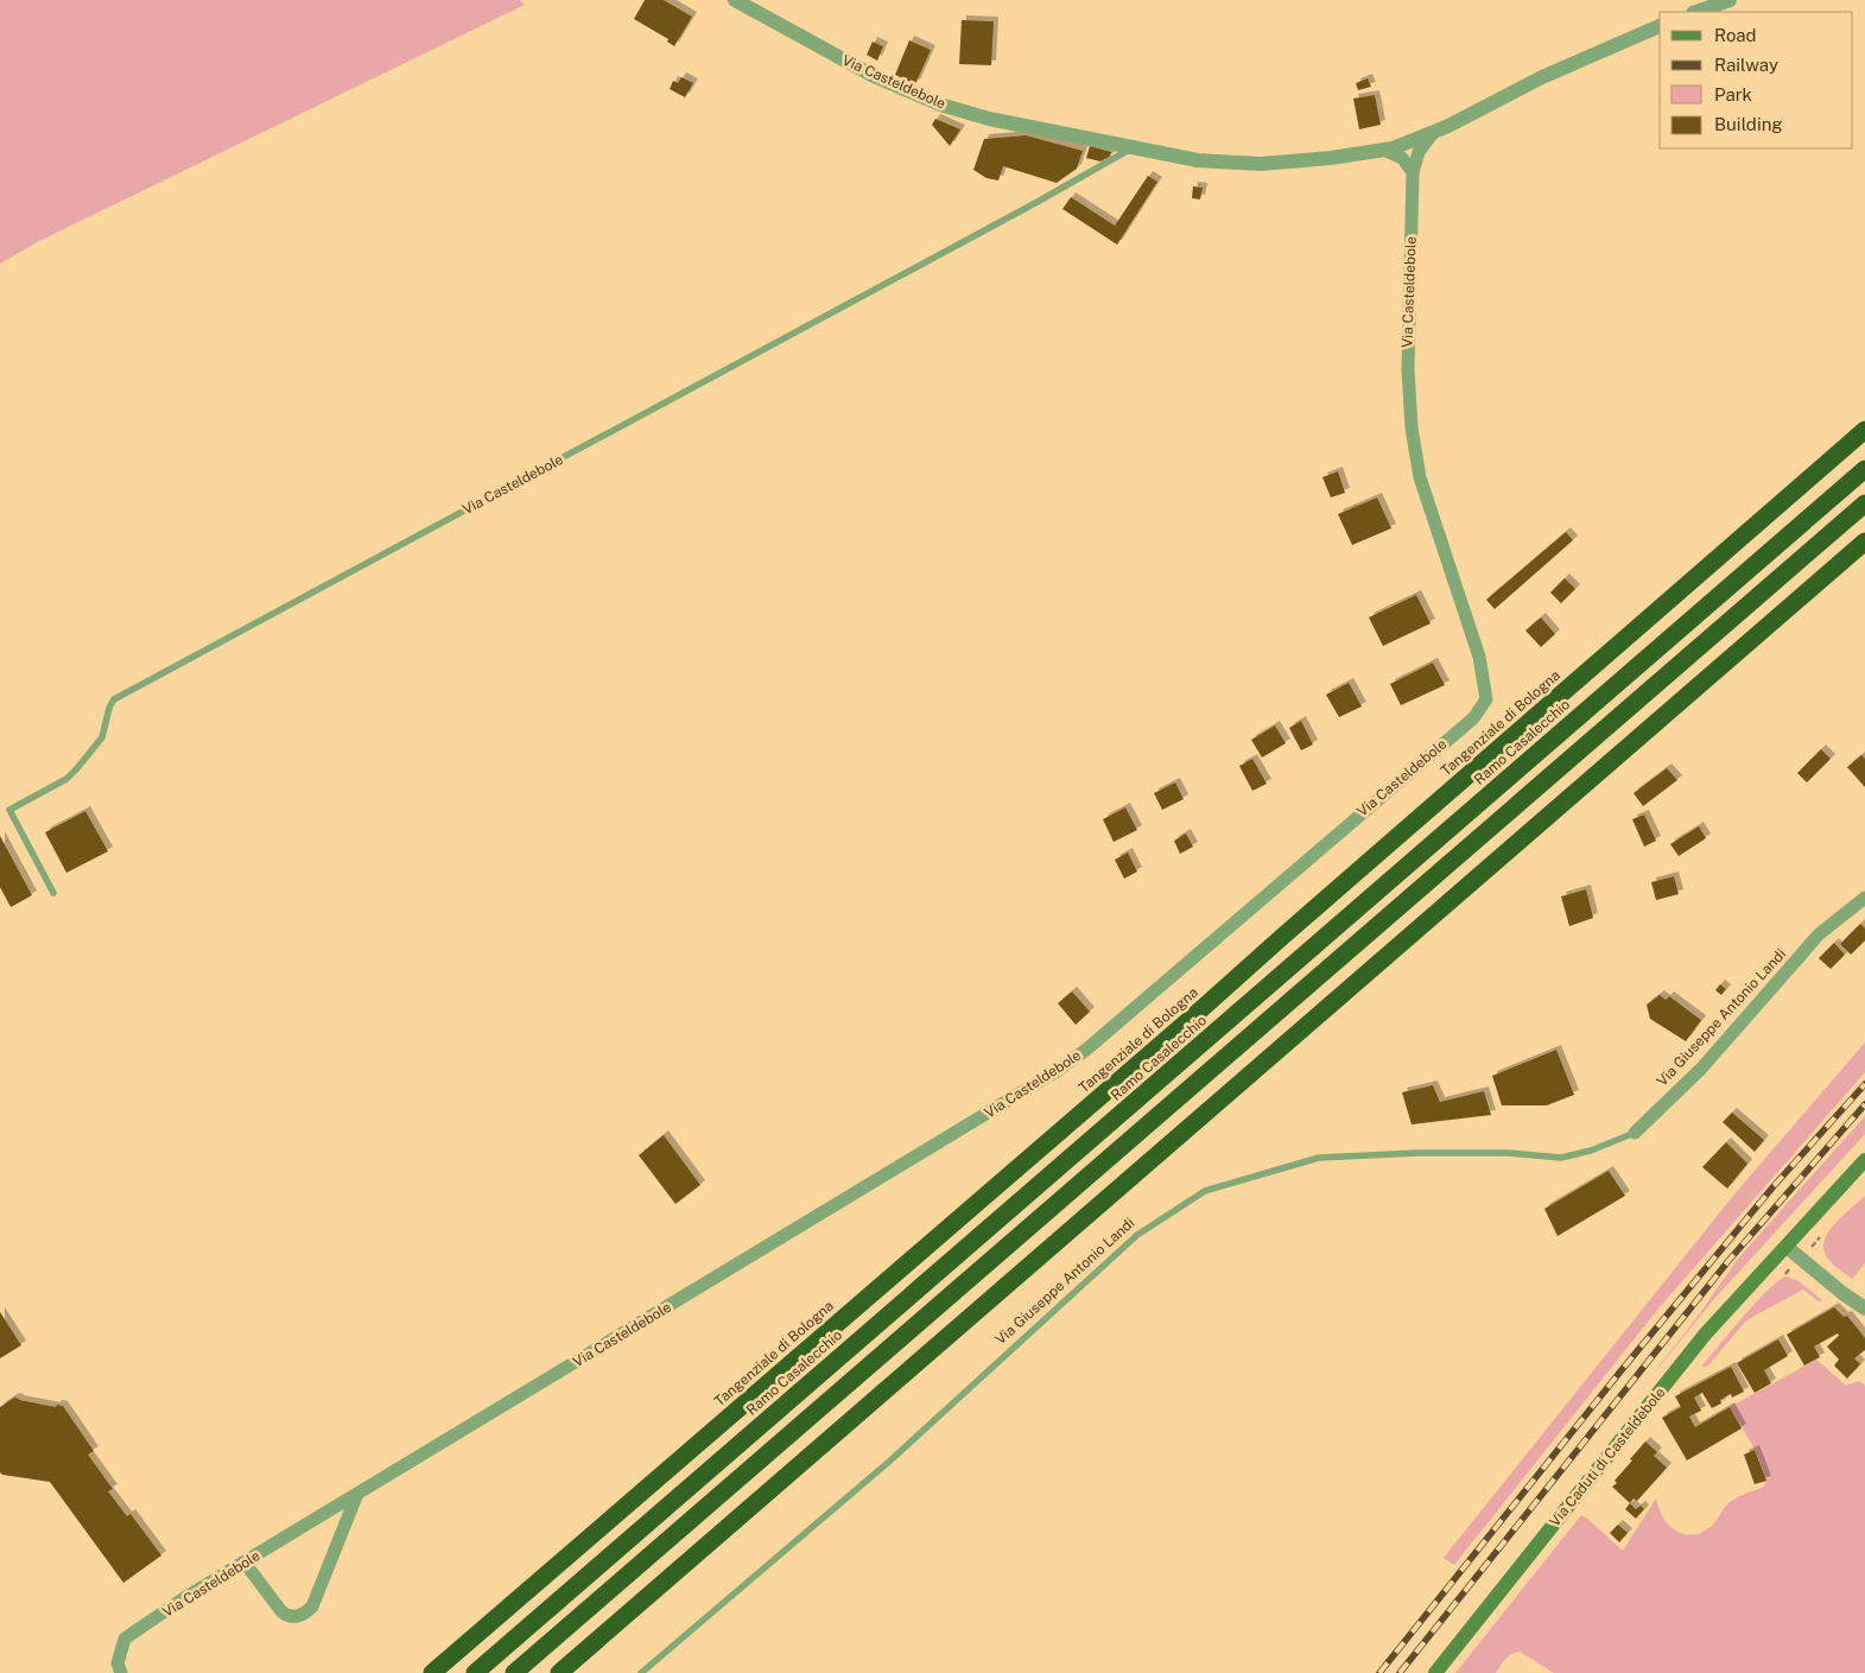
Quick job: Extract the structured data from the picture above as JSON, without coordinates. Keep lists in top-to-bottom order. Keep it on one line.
{"streets":{"highway":["Tangenziale di Bologna","Ramo Casalecchio"],"main road":["Via Caduti di Casteldebole"],"street":["Via Casteldebole","Via Giuseppe Antonio Landi"]},"legend":["Road","Railway","Park","Building"]}
